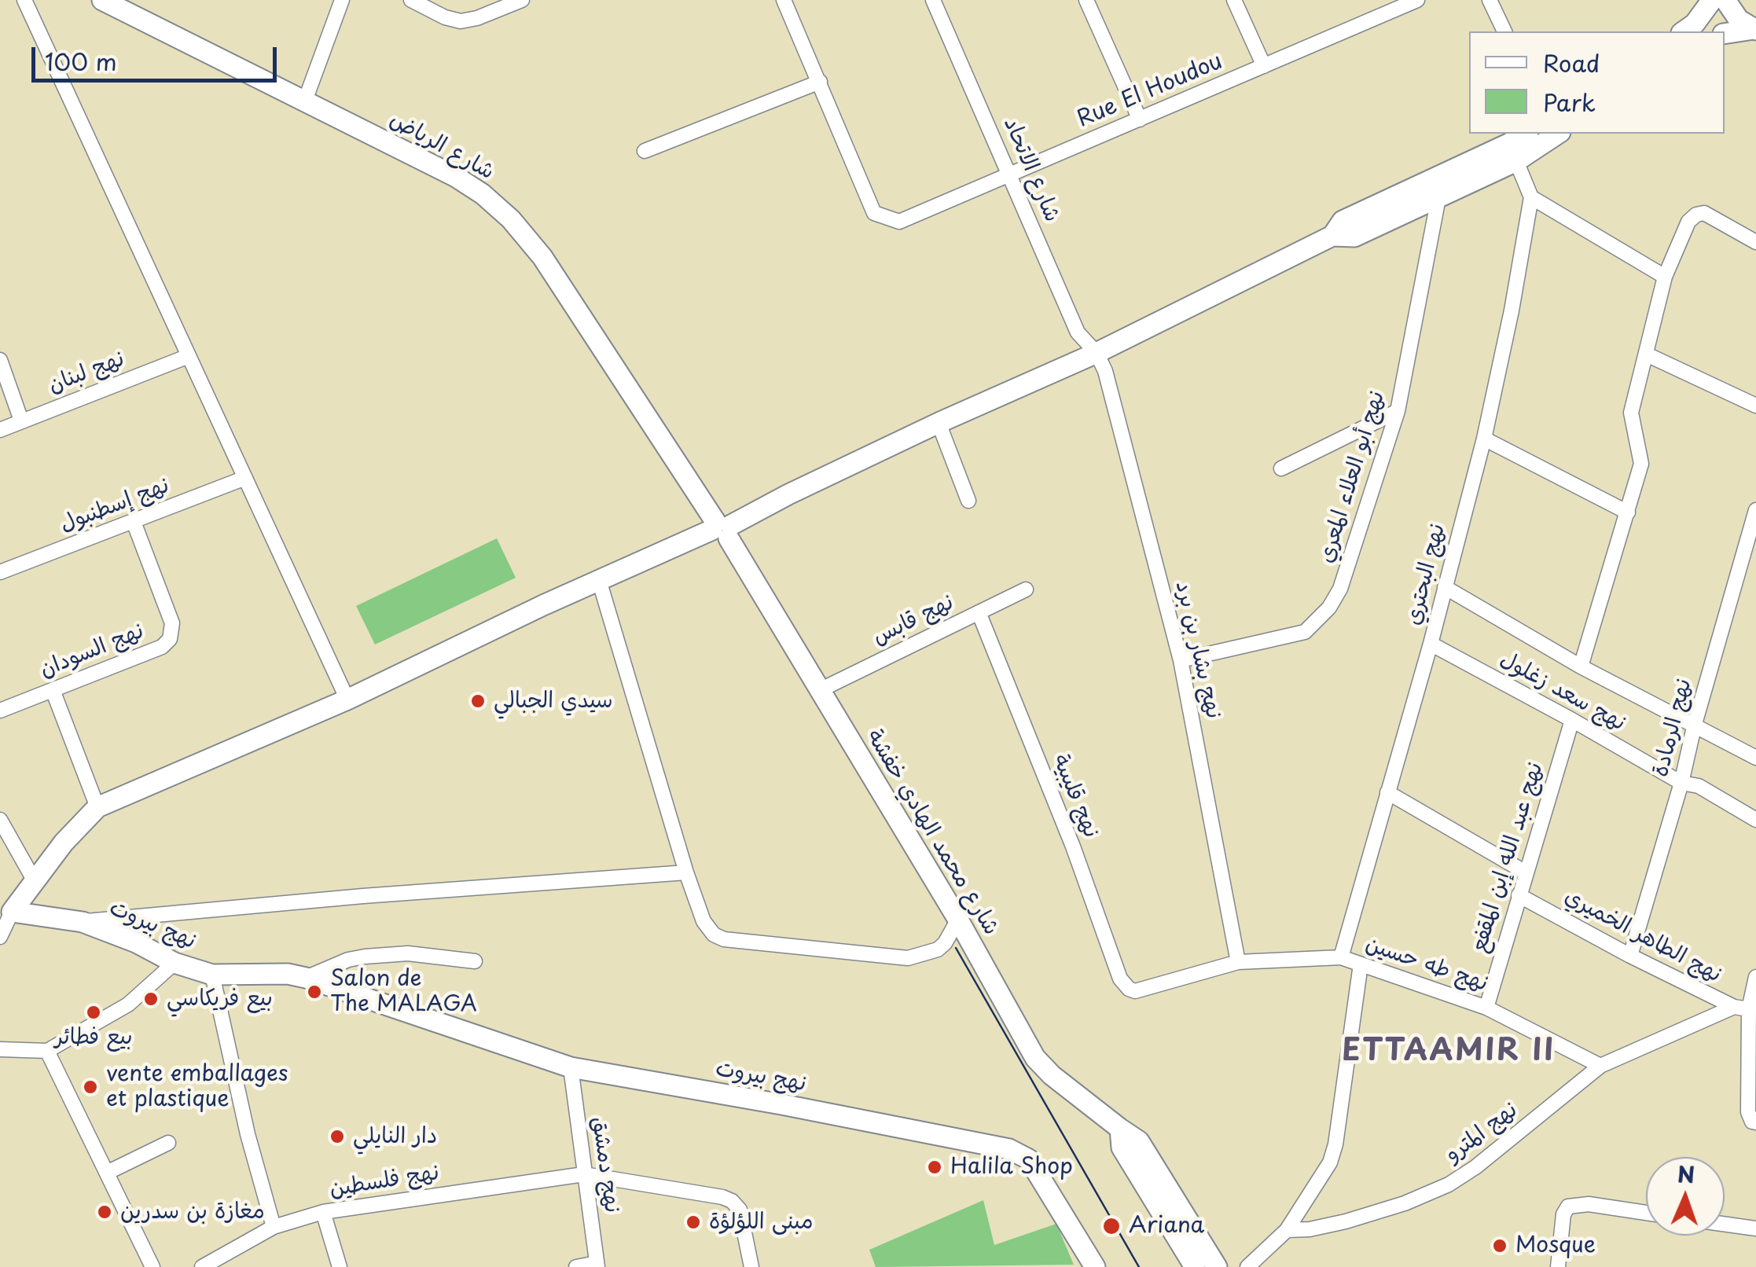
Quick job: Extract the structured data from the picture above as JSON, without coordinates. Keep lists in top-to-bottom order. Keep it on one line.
{"streets":{"street":["Rue El Houdou","شارع الرياض","شارع الاتحاد","نهج لبنان","نهج أبو العلاء المعري","نهج إسطنبول","نهج البحتري","نهج قابس","نهج بشار بن برد","نهج السودان","نهج سعد زغلول","نهج الرمادة","نهج قليبية","شارع محمد الهادي خفشة","نهج عبد الله إبن المقفع","نهج بيروت","نهج الطاهر الخميري","نهج طه حسين","نهج المترو","نهج دمشق","نهج فلسطين"]},"crossings":[["Rue El Houdou","شارع الاتحاد"],["شارع الرياض","شارع محمد الهادي خفشة"],["شارع الاتحاد","نهج بشار بن برد"],["نهج أبو العلاء المعري","نهج بشار بن برد"],["نهج إسطنبول","نهج السودان"],["نهج البحتري","نهج سعد زغلول"],["نهج البحتري","نهج طه حسين"],["نهج قابس","نهج قليبية"],["نهج قابس","شارع محمد الهادي خفشة"],["نهج بشار بن برد","نهج طه حسين"],["نهج سعد زغلول","نهج الرمادة"],["نهج سعد زغلول","نهج عبد الله إبن المقفع"],["نهج الرمادة","نهج الطاهر الخميري"],["نهج قليبية","نهج طه حسين"],["نهج عبد الله إبن المقفع","نهج الطاهر الخميري"],["نهج عبد الله إبن المقفع","نهج طه حسين"],["نهج بيروت","نهج دمشق"],["نهج الطاهر الخميري","نهج المترو"],["نهج طه حسين","نهج المترو"],["نهج دمشق","نهج فلسطين"]],"districts":["ETTAAMIR II"],"places":["سيدي الجبالي","Salon de The MALAGA","بيع فريكاسي","بيع فطائر","vente emballages et plastique","دار النايلي","Halila Shop","مغازة بن سدرين","مبنى اللؤلؤة","Ariana","Mosque"],"legend":["Road","Park"],"scale_bar":"100 m","north":"top"}
